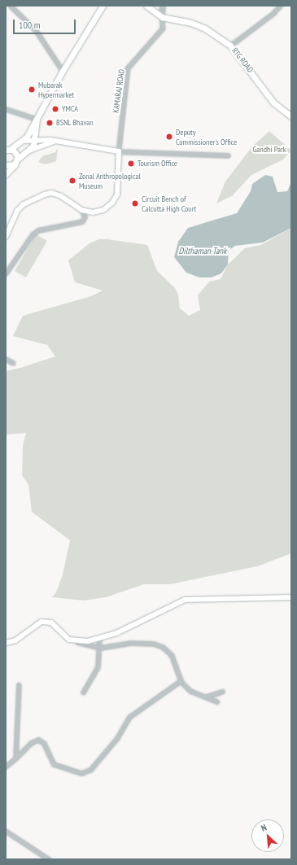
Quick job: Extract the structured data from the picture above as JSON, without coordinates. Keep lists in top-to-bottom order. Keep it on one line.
{"streets":{"main road":["RTG ROAD"],"street":["KAMARAJ ROAD"]},"crossings":[["RTG ROAD","KAMARAJ ROAD"]],"water":["Dilthaman Tank"],"parks":["Gandhi Park"],"places":["Mubarak Hypermarket","YMCA","BSNL Bhavan","Deputy Commissioner's Office","Tourism Office","Zonal Anthropological Museum","Circuit Bench of Calcutta High Court"],"scale_bar":"100 m","north":"top left"}
